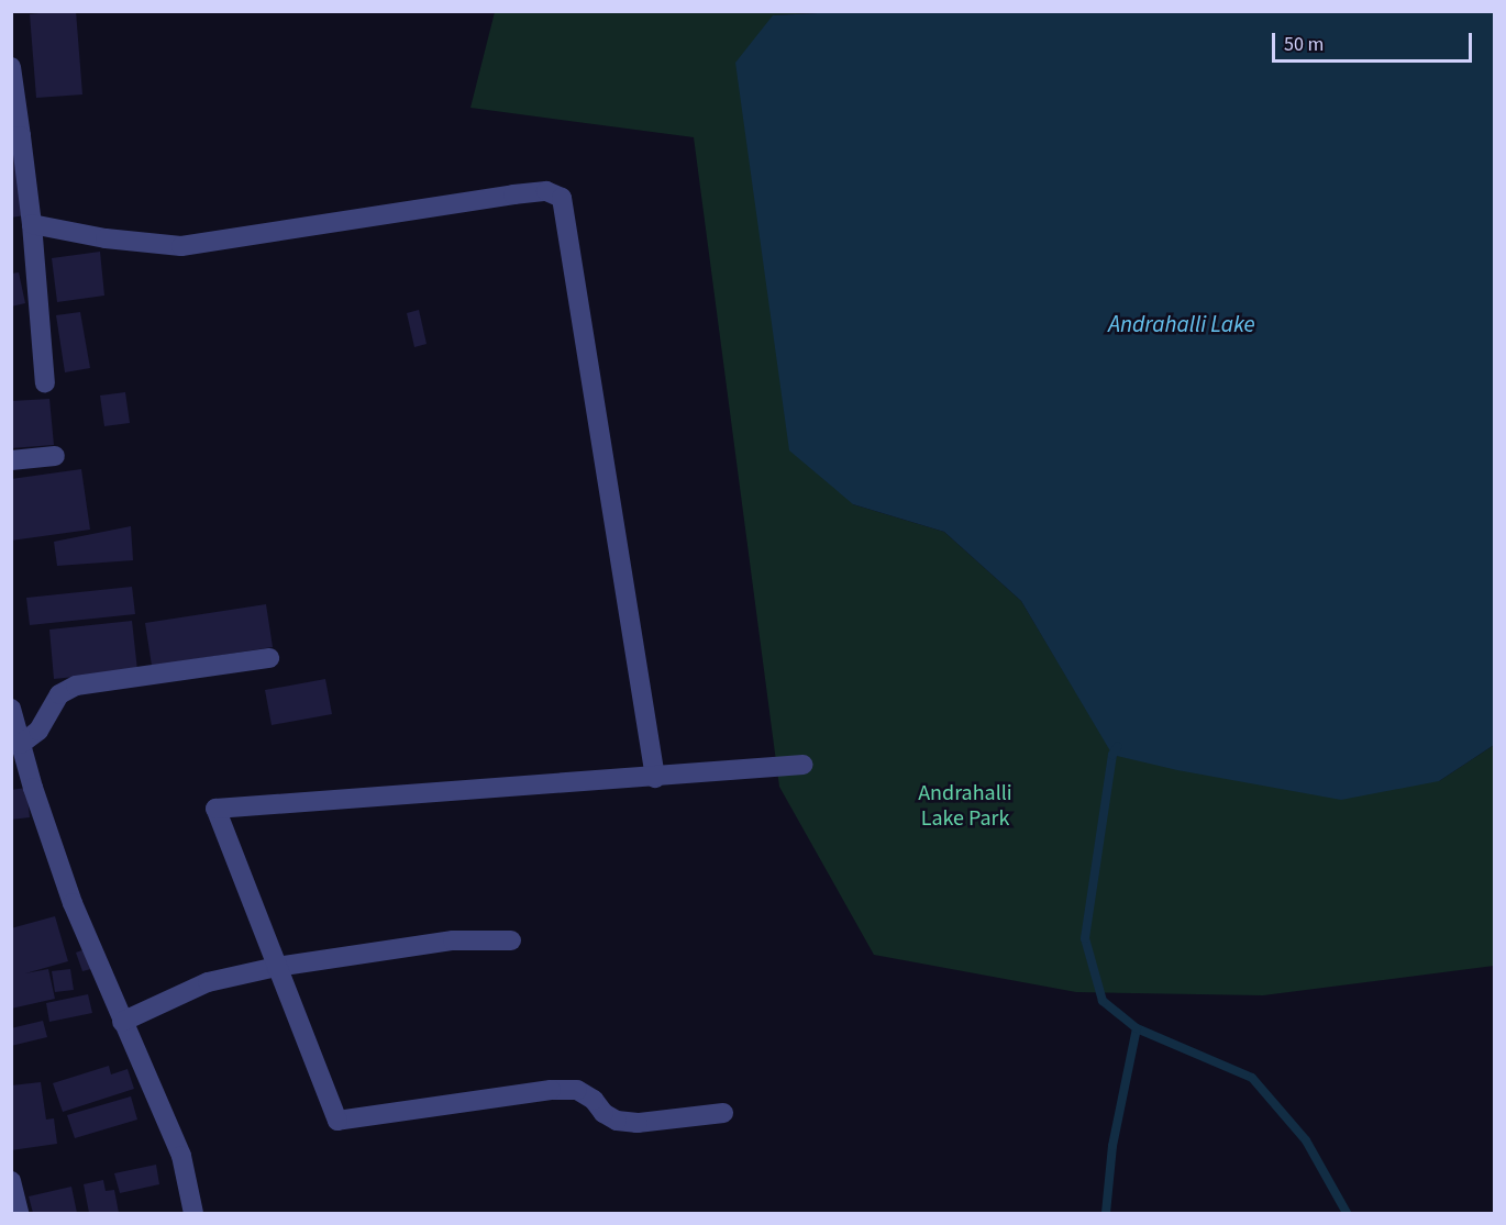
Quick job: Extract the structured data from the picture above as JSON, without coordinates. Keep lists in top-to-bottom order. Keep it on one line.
{"water":["Andrahalli Lake"],"parks":["Andrahalli Lake Park"],"scale_bar":"50 m"}
